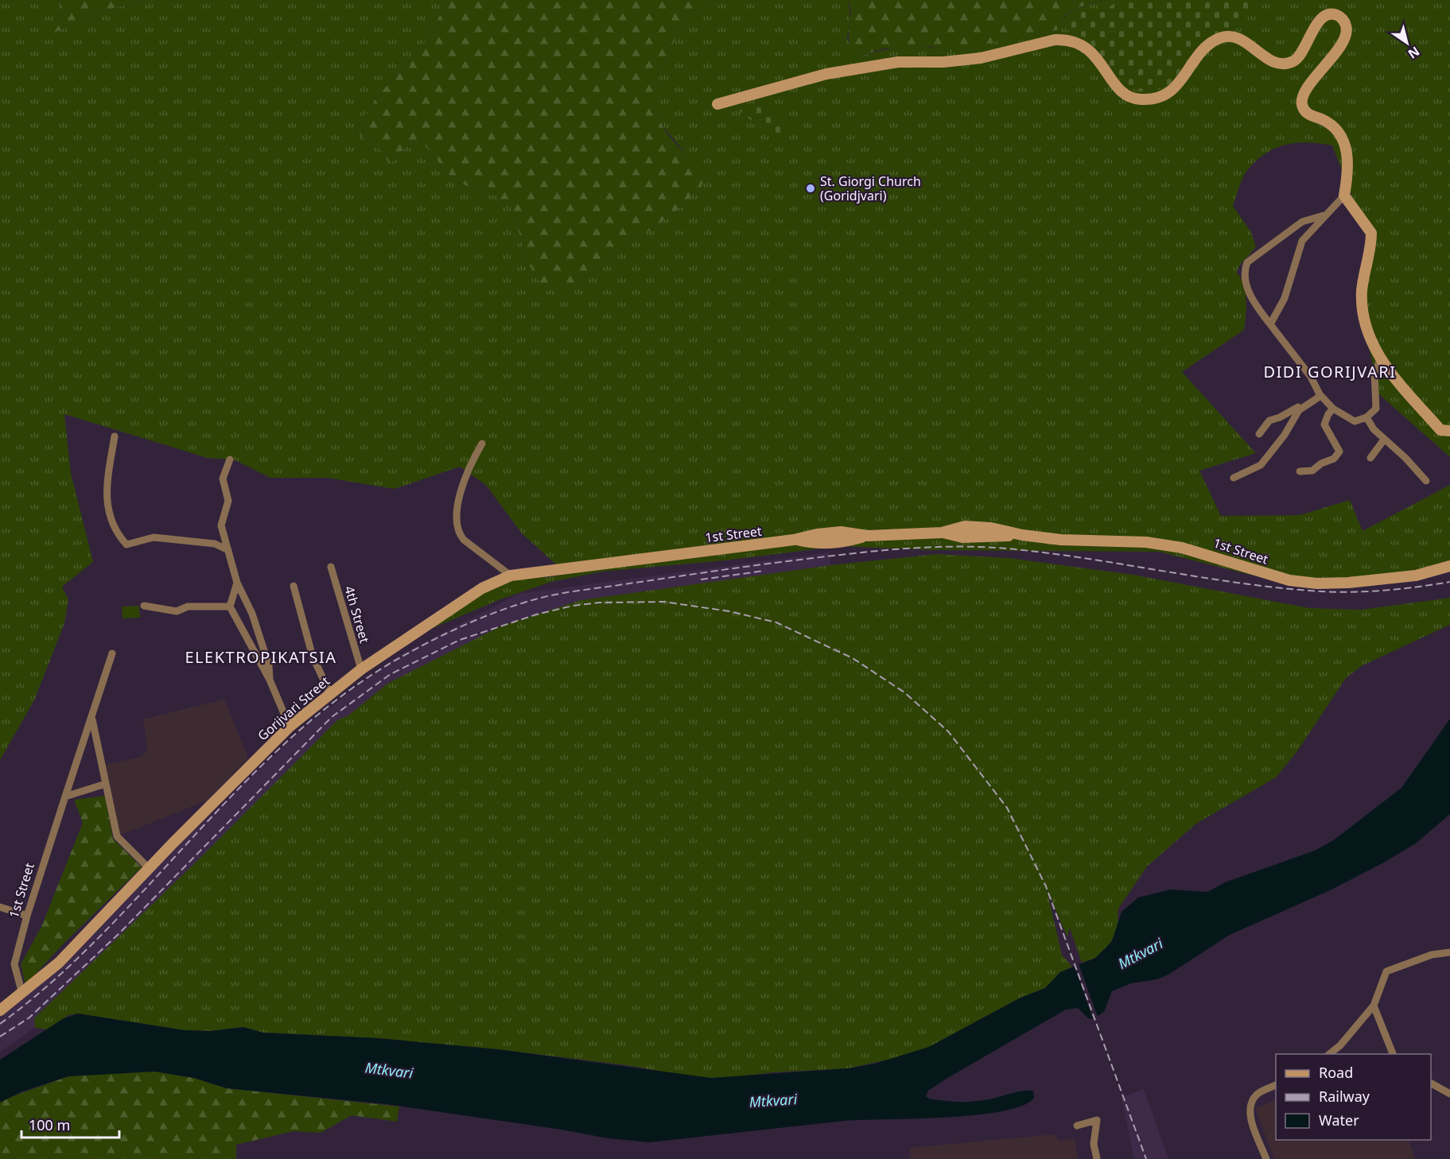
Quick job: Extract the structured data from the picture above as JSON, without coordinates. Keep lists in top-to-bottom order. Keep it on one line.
{"streets":{"main road":["1st Street","Gorijvari Street"],"street":["4th Street"]},"crossings":[["1st Street","Gorijvari Street"],["4th Street","Gorijvari Street"]],"districts":["DIDI GORIJVARI","ELEKTROPIKATSIA"],"water":["Mtkvari"],"places":["St. Giorgi Church (Goridjvari)"],"legend":["Road","Railway","Water"],"scale_bar":"100 m","north":"bottom right"}
